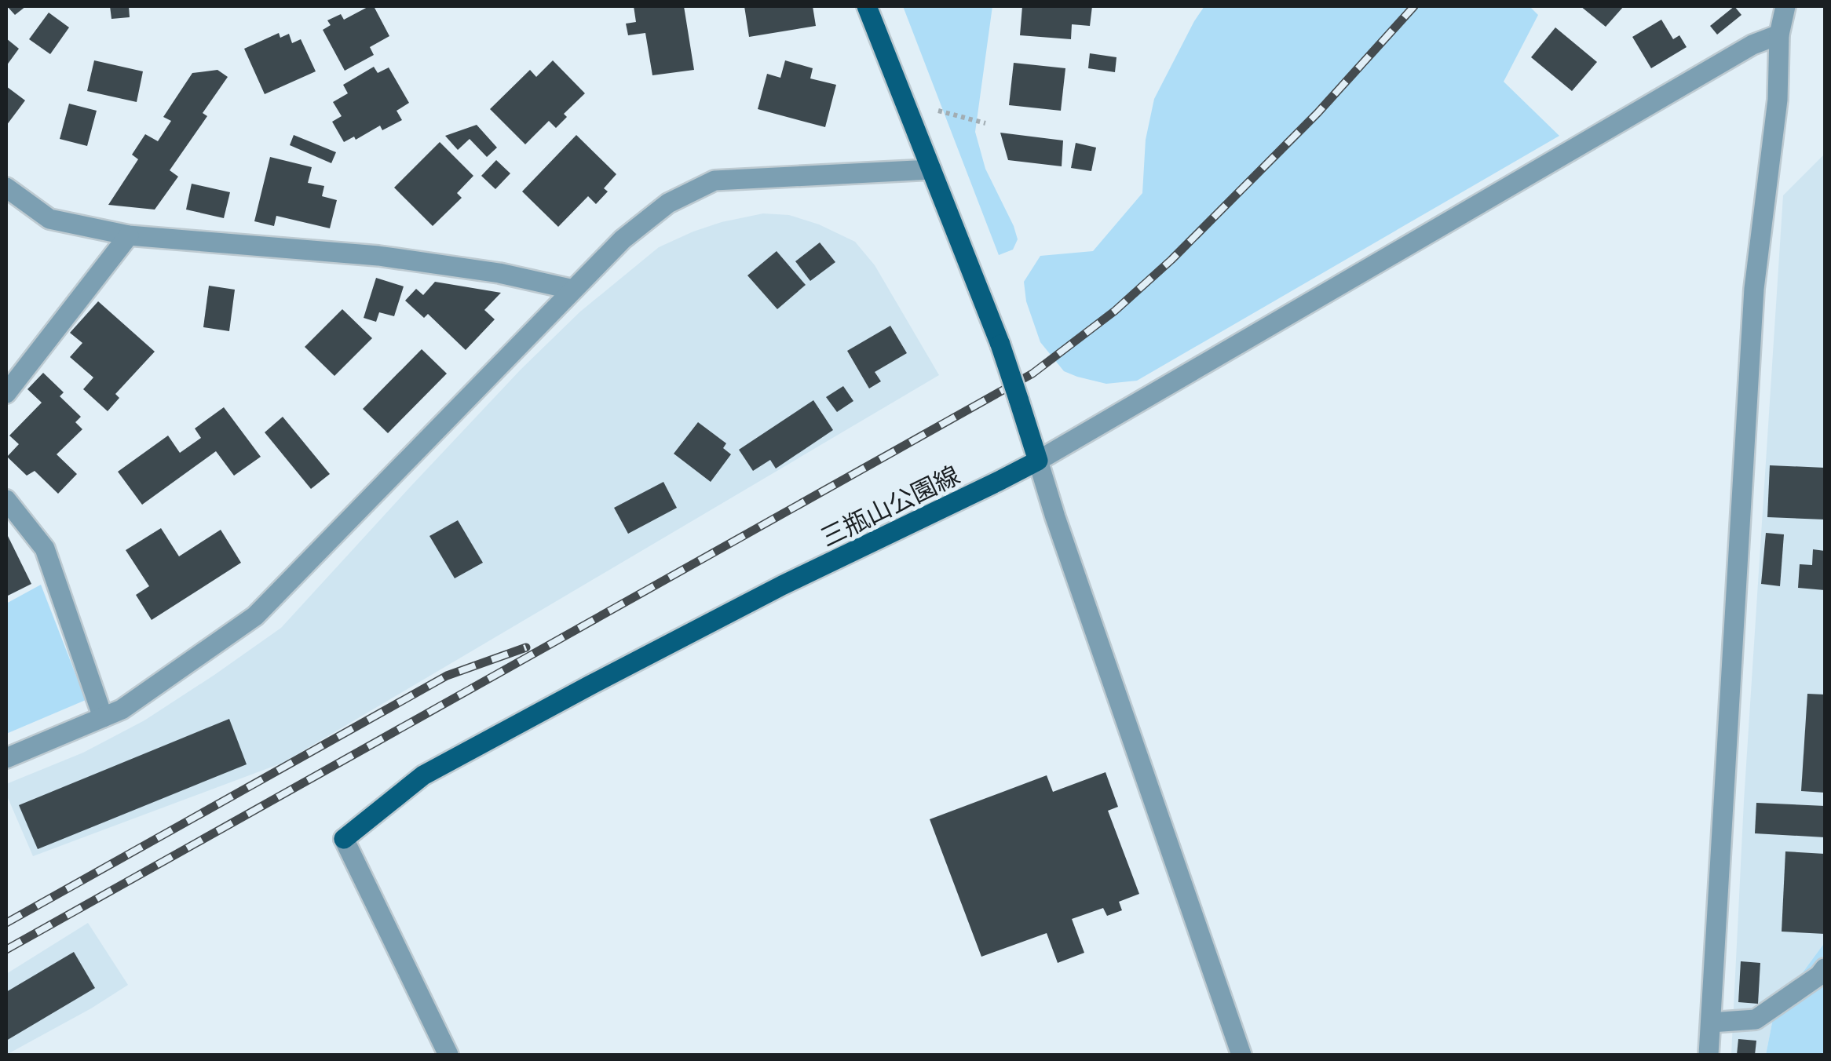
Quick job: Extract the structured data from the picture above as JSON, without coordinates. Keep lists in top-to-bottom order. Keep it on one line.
{"streets":{"main road":["三瓶山公園線"]}}
